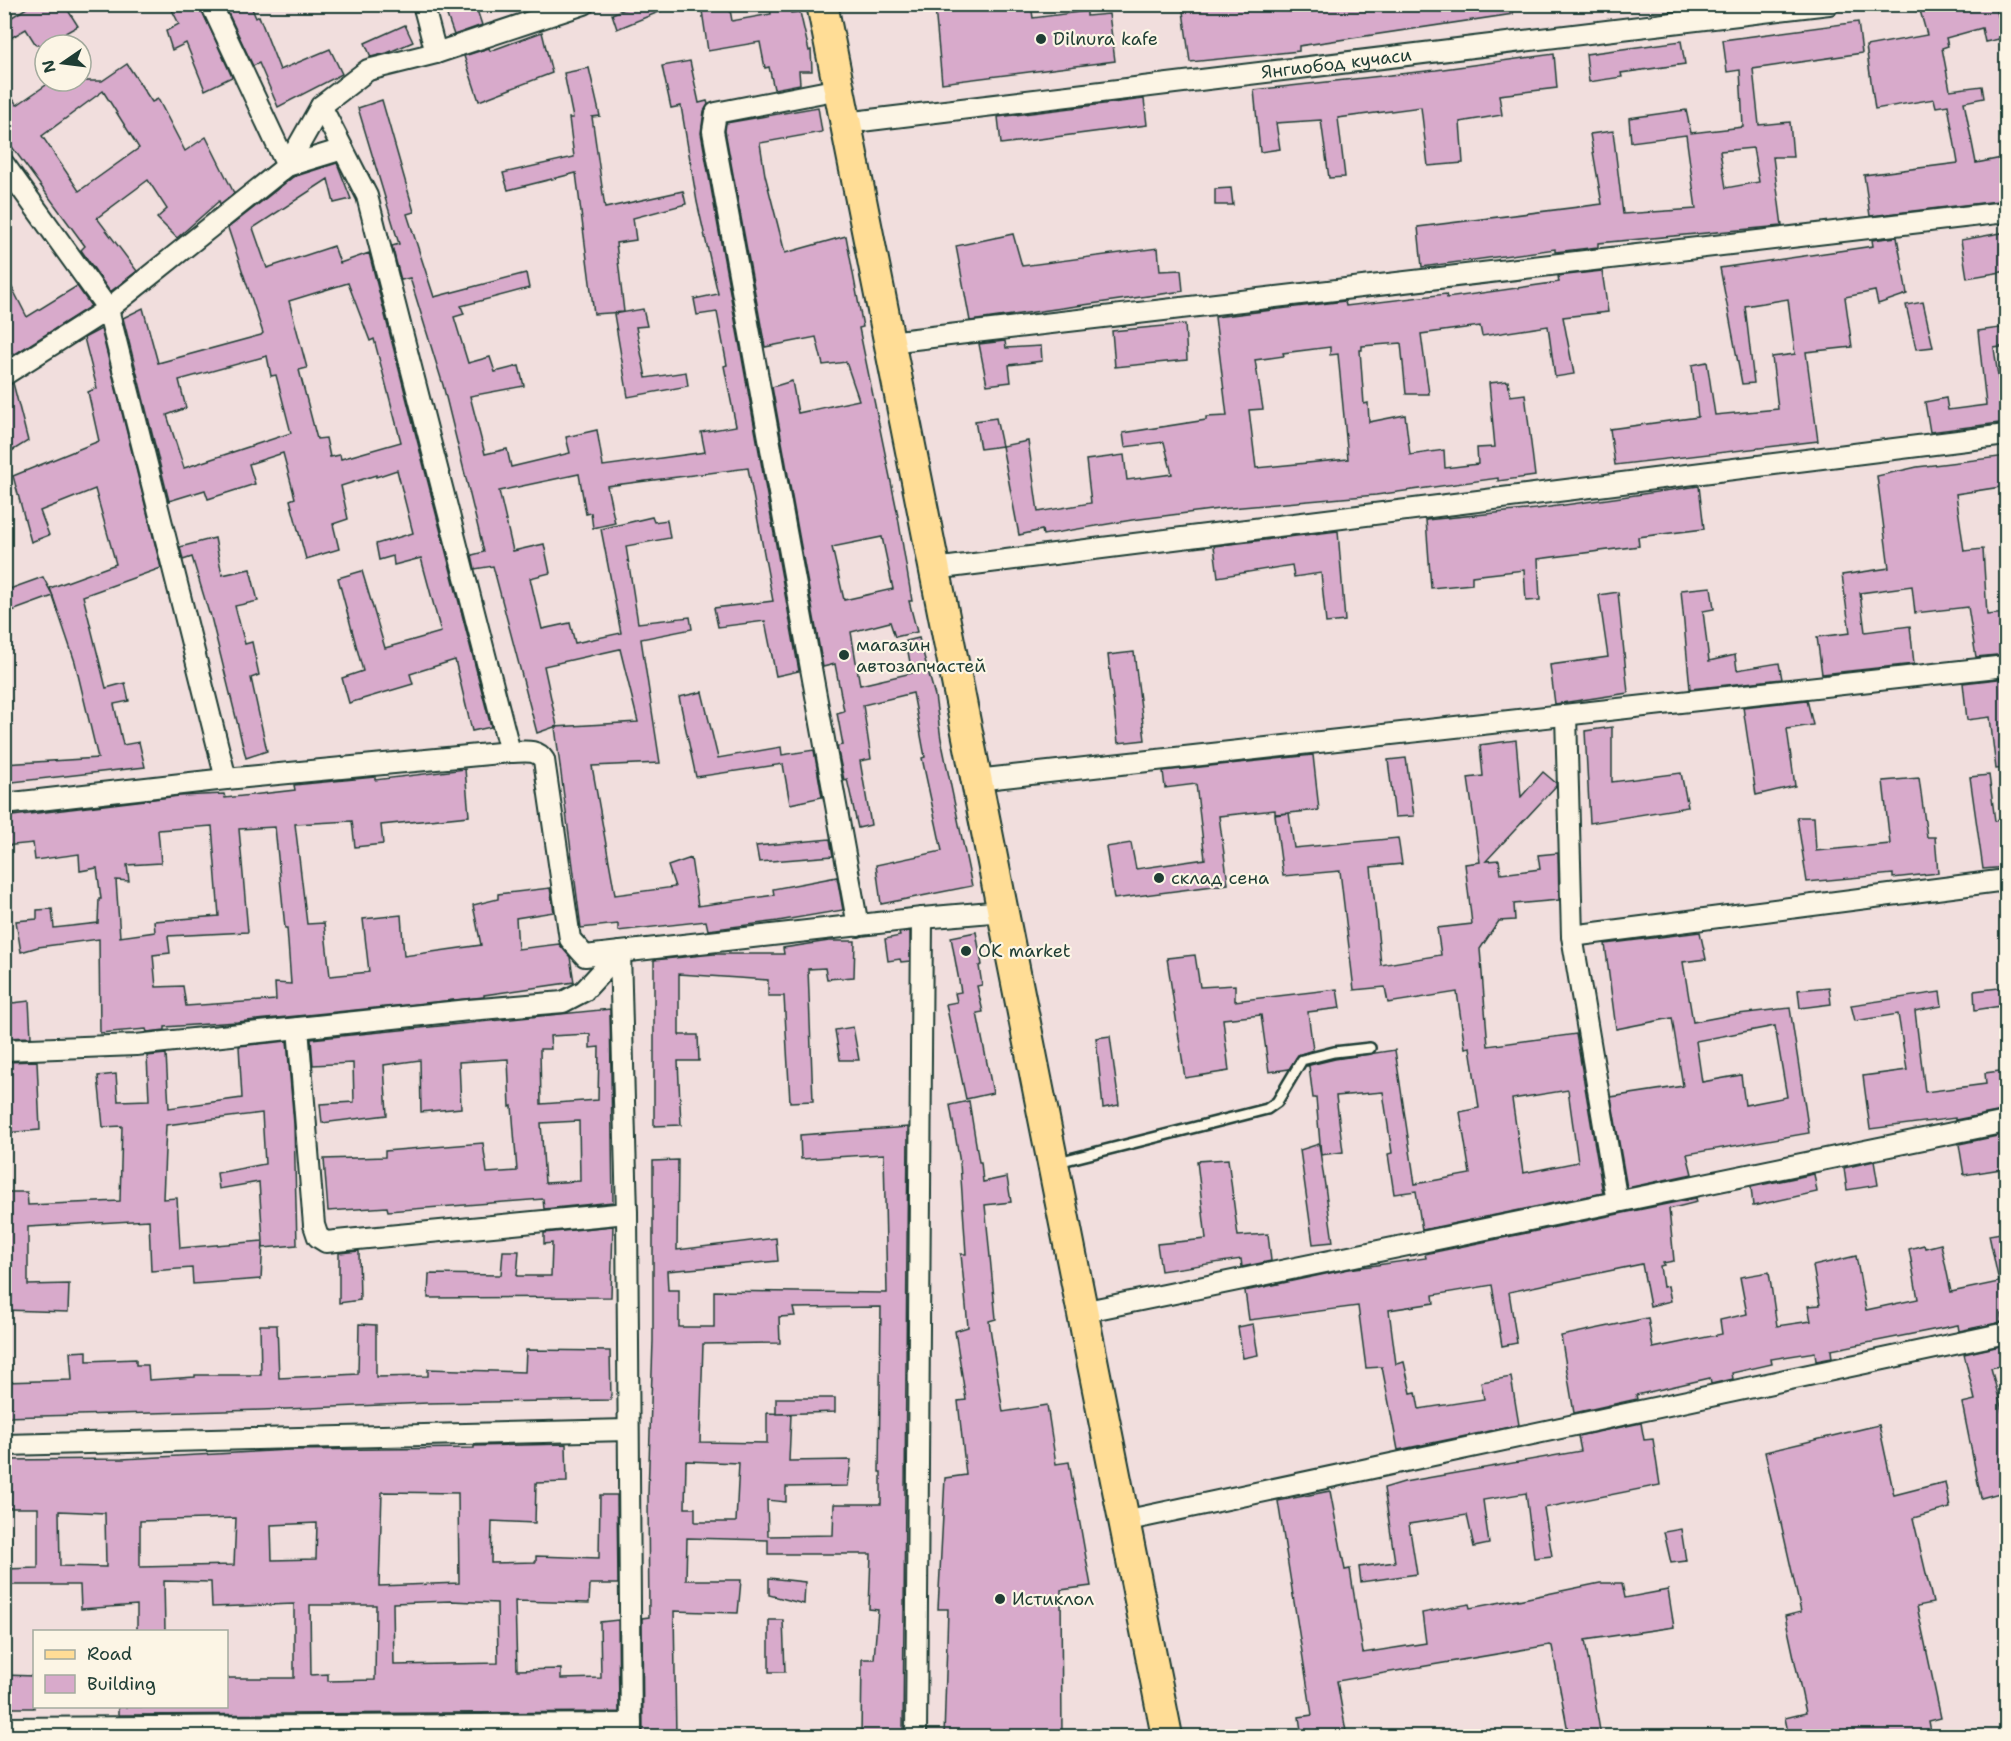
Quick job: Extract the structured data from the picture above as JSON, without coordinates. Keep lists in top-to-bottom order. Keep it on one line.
{"streets":{"street":["Янгиобод кучаси"]},"places":["Dilnura kafe","магазин автозапчастей","склад сена","OK market","Истиклол"],"legend":["Road","Building"],"north":"left"}
